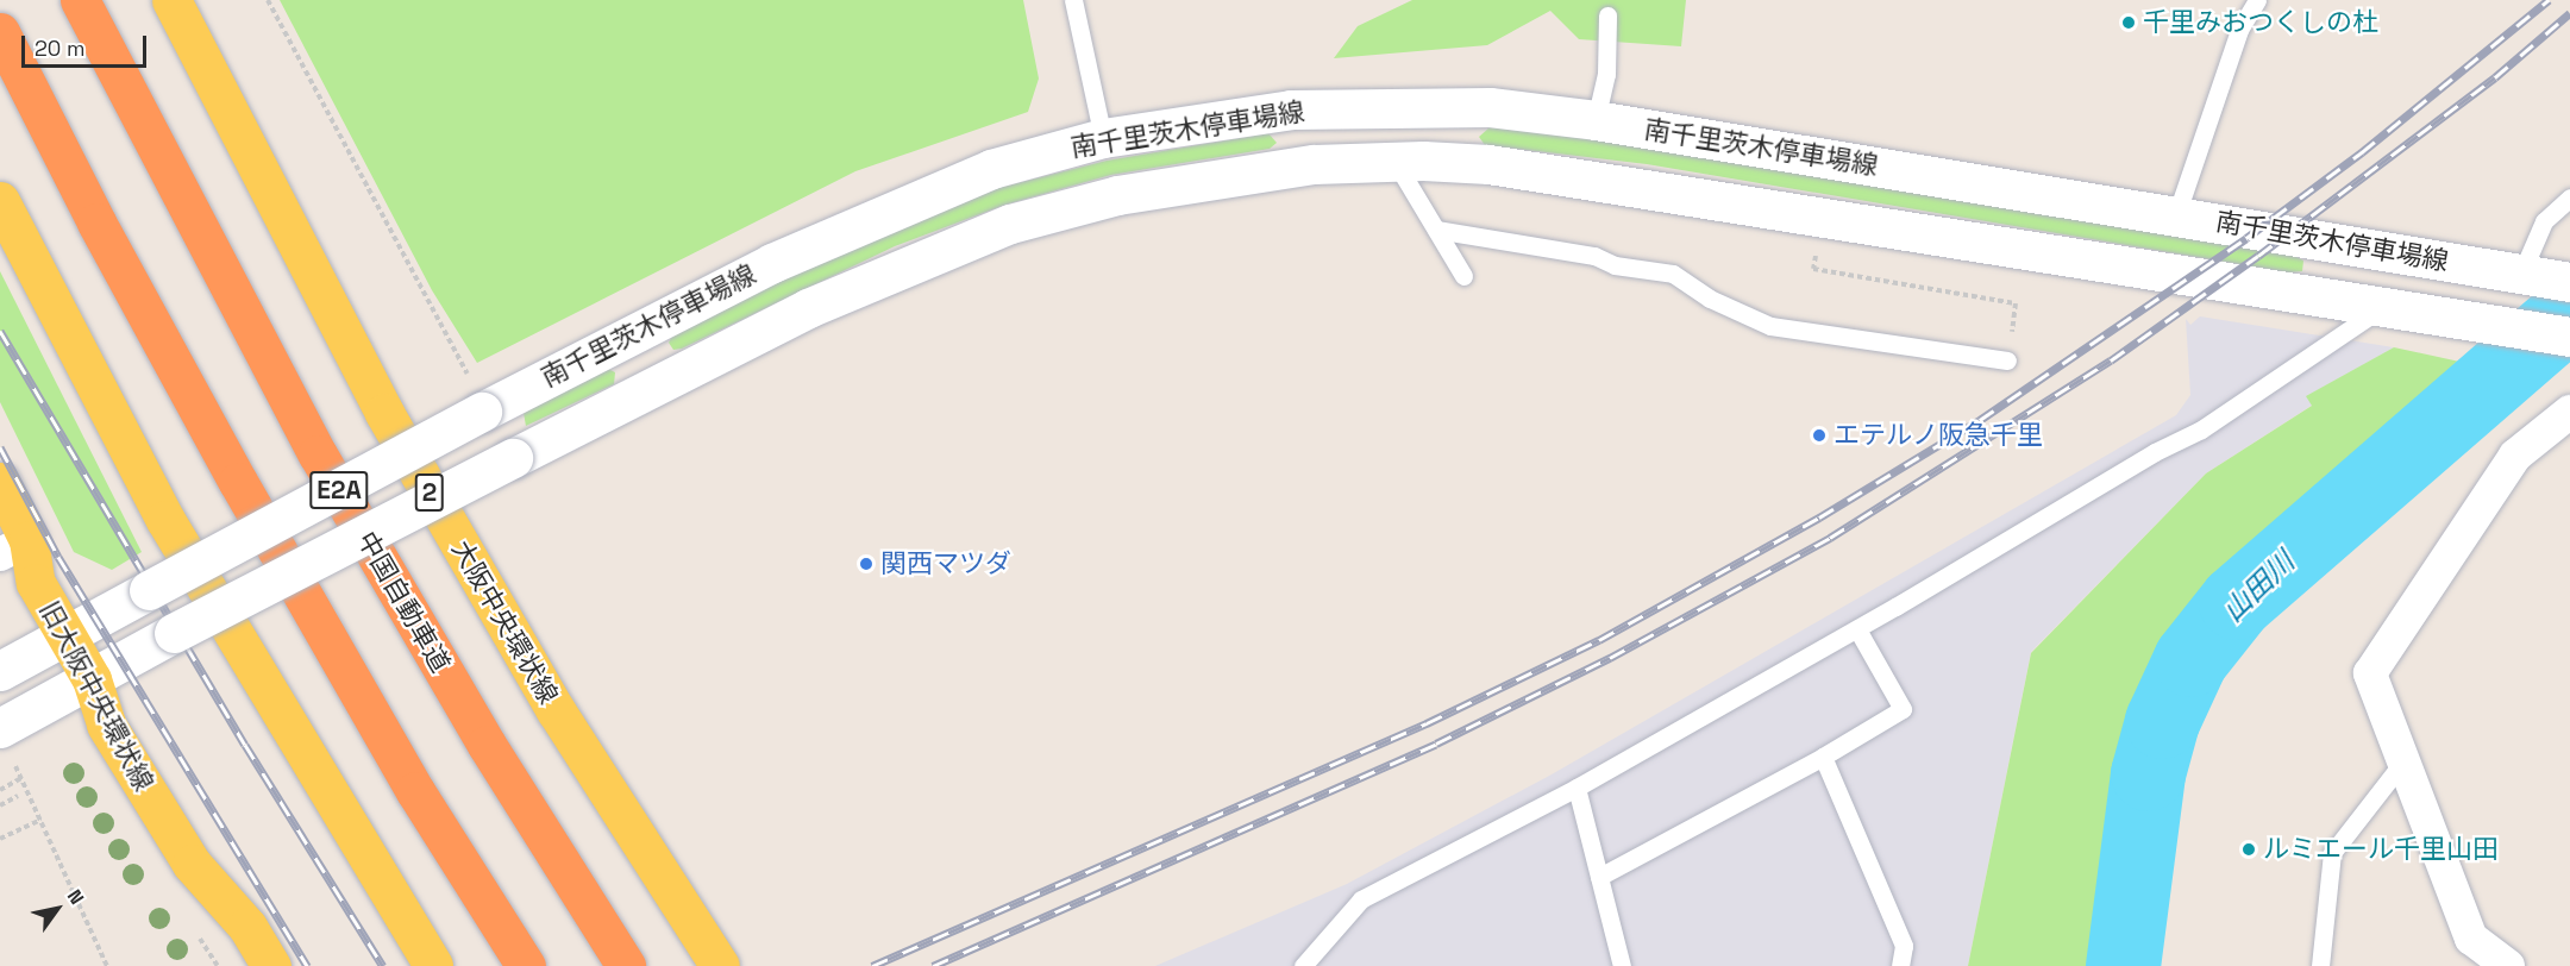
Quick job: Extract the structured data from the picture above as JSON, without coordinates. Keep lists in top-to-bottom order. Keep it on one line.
{"streets":{"highway":["E2A","中国自動車道"],"main road":["南千里茨木停車場線","2","大阪中央環状線","旧大阪中央環状線"]},"crossings":[["南千里茨木停車場線","旧大阪中央環状線"]],"water":["山田川"],"places":["千里みおつくしの杜","エテルノ阪急千里","関西マツダ","ルミエール千里山田"],"scale_bar":"20 m","north":"top right"}
